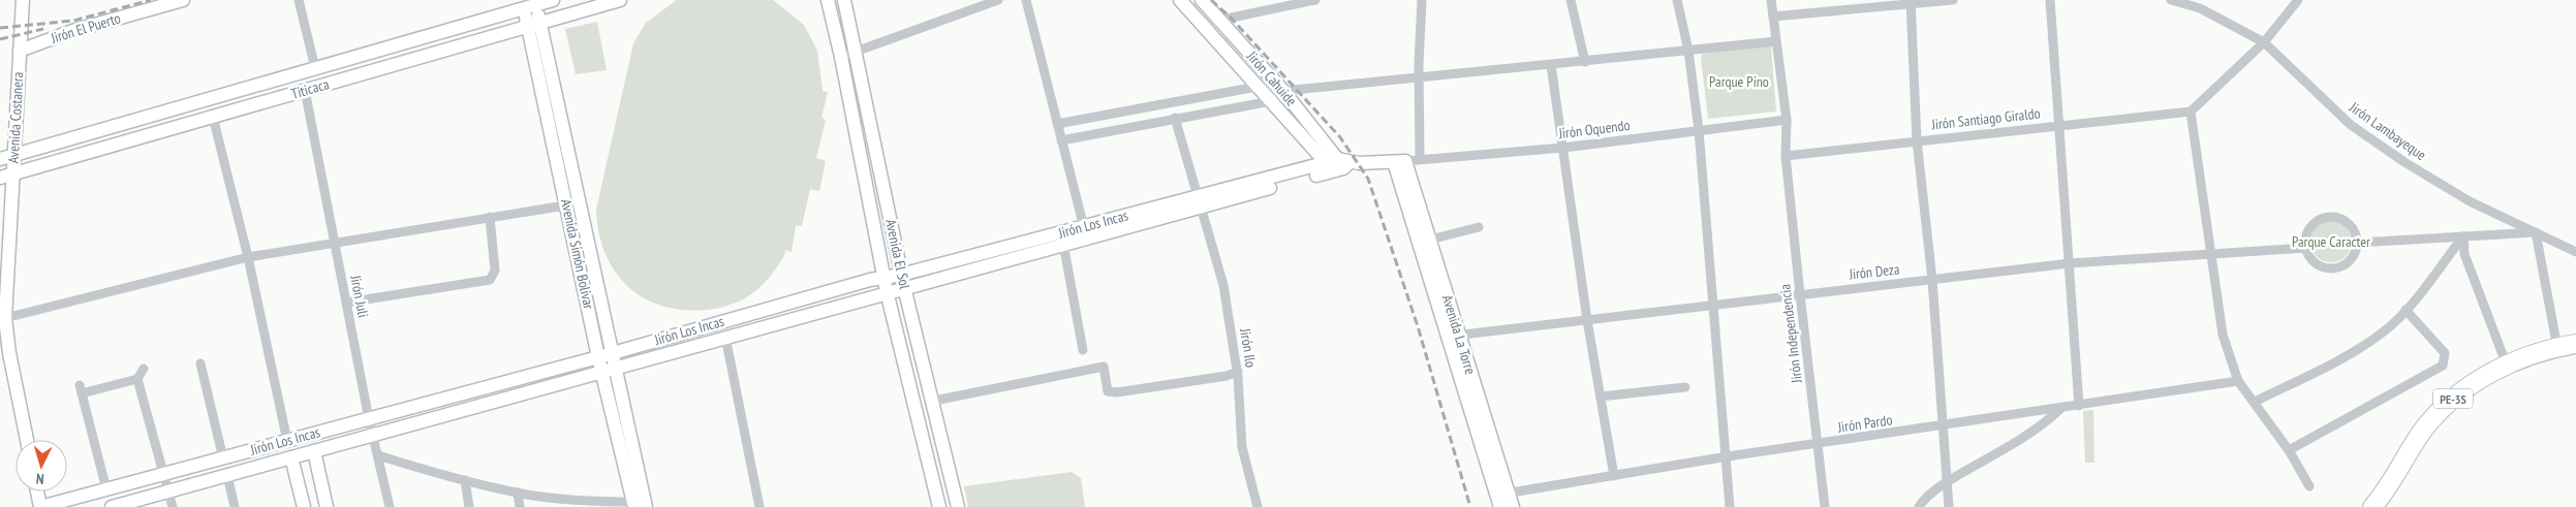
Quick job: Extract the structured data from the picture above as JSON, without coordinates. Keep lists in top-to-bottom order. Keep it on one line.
{"streets":{"highway":["PE-3S"],"street":["Jirón El Puerto","Jirón Cahuide","Titicaca","Avenida Costanera","Jirón Santiago Giraldo","Jirón Oquendo","Jirón Lambayeque","Jirón Los Incas","Avenida Simón Bolívar","Avenida El Sol","Jirón Deza","Jirón Juli","Jirón Independencia","Avenida La Torre","Jirón Ilo","Jirón Pardo"]},"crossings":[["Jirón El Puerto","Avenida Costanera"],["Jirón Cahuide","Jirón Los Incas"],["Titicaca","Avenida Costanera"],["Titicaca","Avenida Simón Bolívar"],["Titicaca","Jirón Juli"],["Jirón Santiago Giraldo","Jirón Independencia"],["Jirón Oquendo","Jirón Independencia"],["Jirón Oquendo","Avenida La Torre"],["Jirón Los Incas","Avenida Simón Bolívar"],["Jirón Los Incas","Avenida El Sol"],["Jirón Los Incas","Jirón Juli"],["Jirón Los Incas","Jirón Ilo"],["Jirón Deza","Jirón Independencia"],["Jirón Deza","Avenida La Torre"],["Jirón Independencia","Jirón Pardo"],["Avenida La Torre","Jirón Pardo"]],"parks":["Parque Pino","Parque Caracter"],"north":"bottom"}
